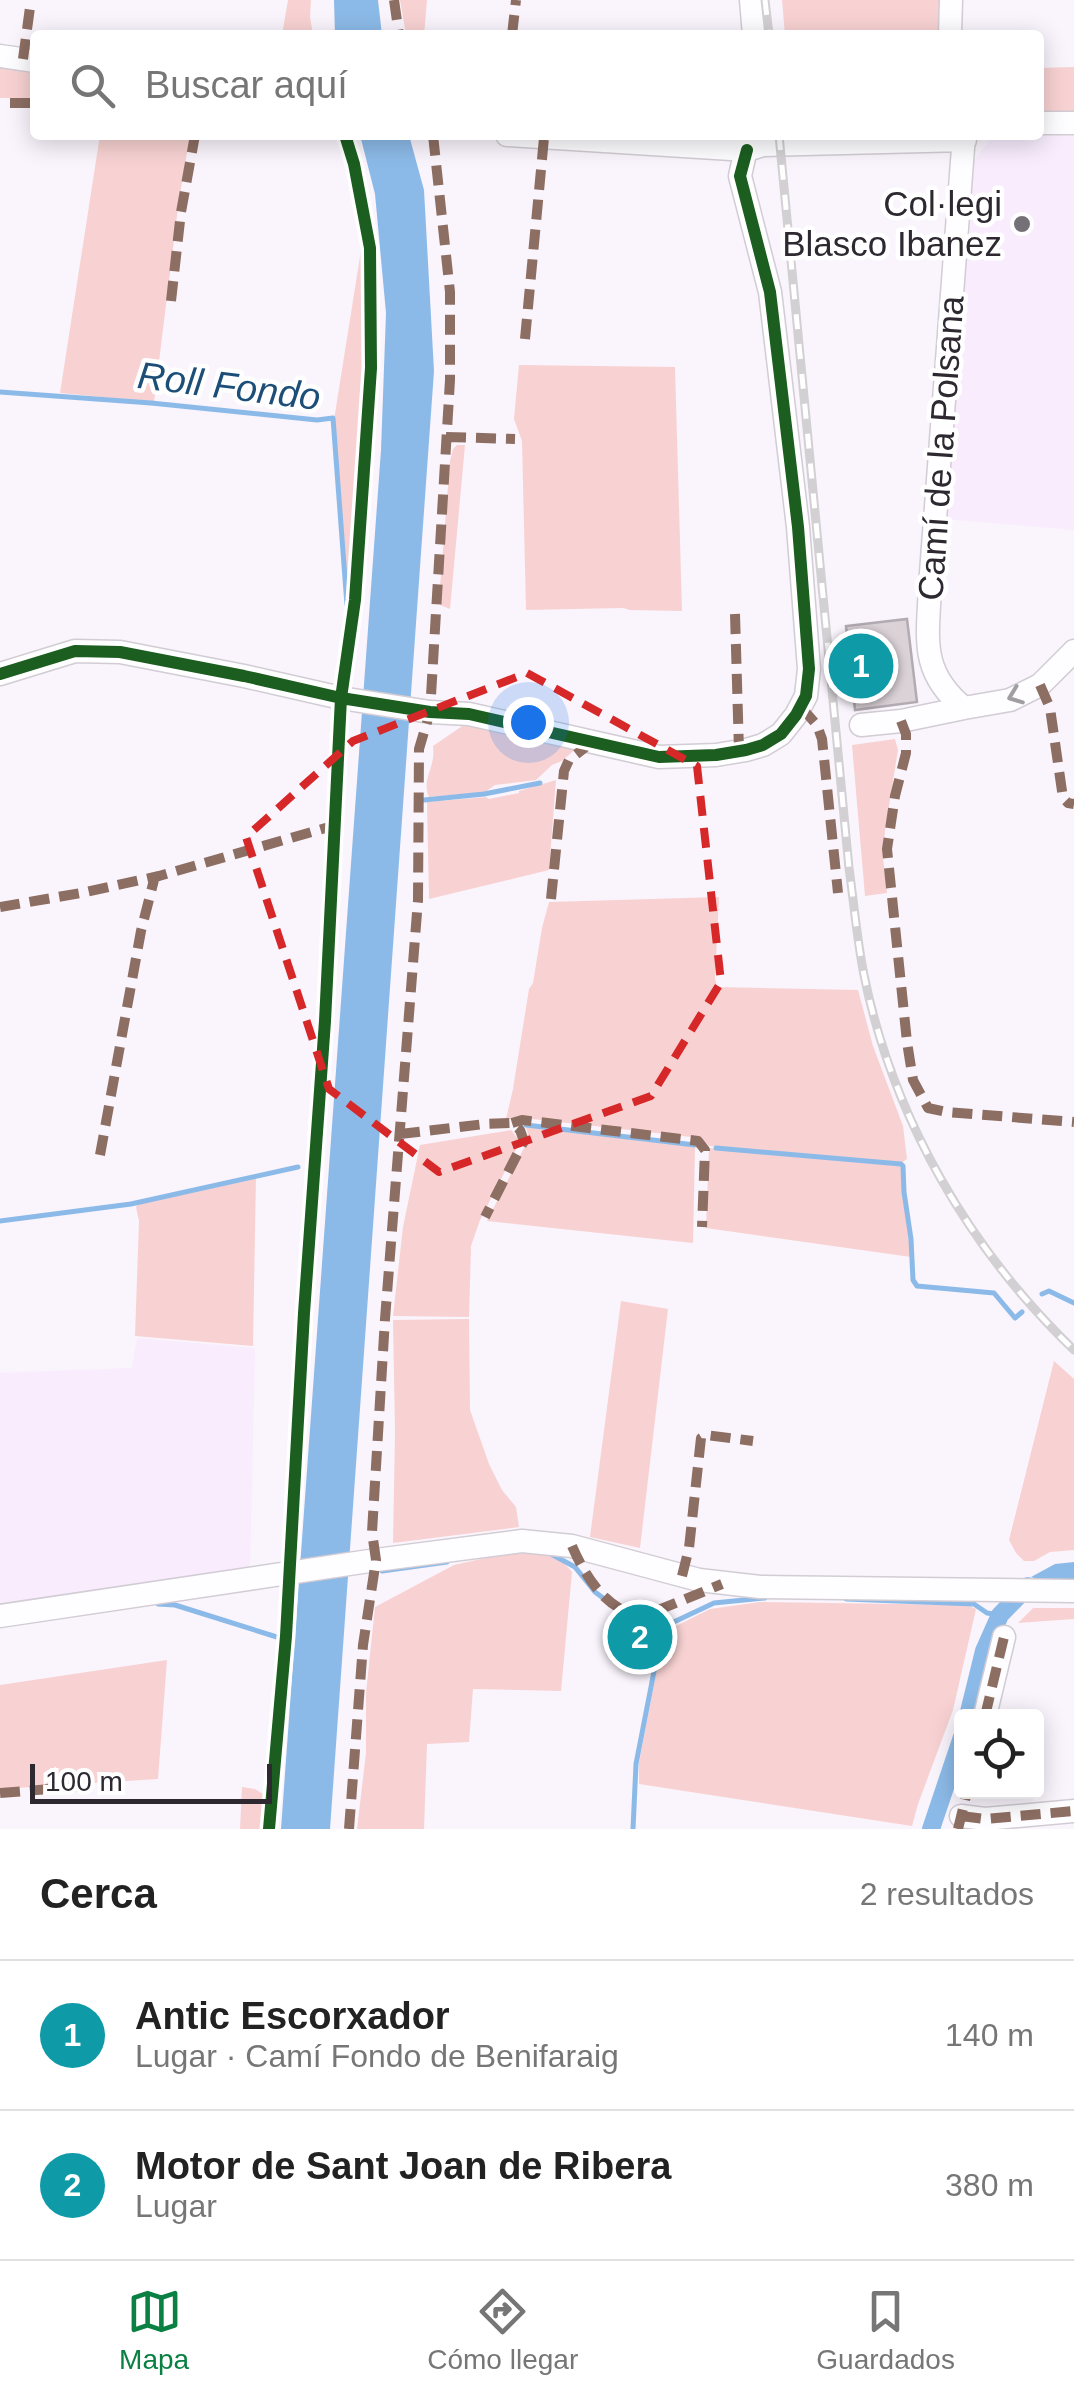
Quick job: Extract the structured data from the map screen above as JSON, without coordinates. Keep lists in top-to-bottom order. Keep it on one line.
{"streets":{"street":["Camí de la Polsana"]},"water":["Roll Fondo"],"places":["Col·legi Blasco Ibanez"],"scale_bar":"100 m","page":{"search":"Buscar aquí","pins":["1","2"],"scale":"100 m","heading":["Cerca","2 resultados"],"list":[{"mark":"1","name":"Antic Escorxador","note":"Lugar · Camí Fondo de Benifaraig","value":"140 m"},{"mark":"2","name":"Motor de Sant Joan de Ribera","note":"Lugar","value":"380 m"}],"nav":["Mapa","Cómo llegar","Guardados"]}}
